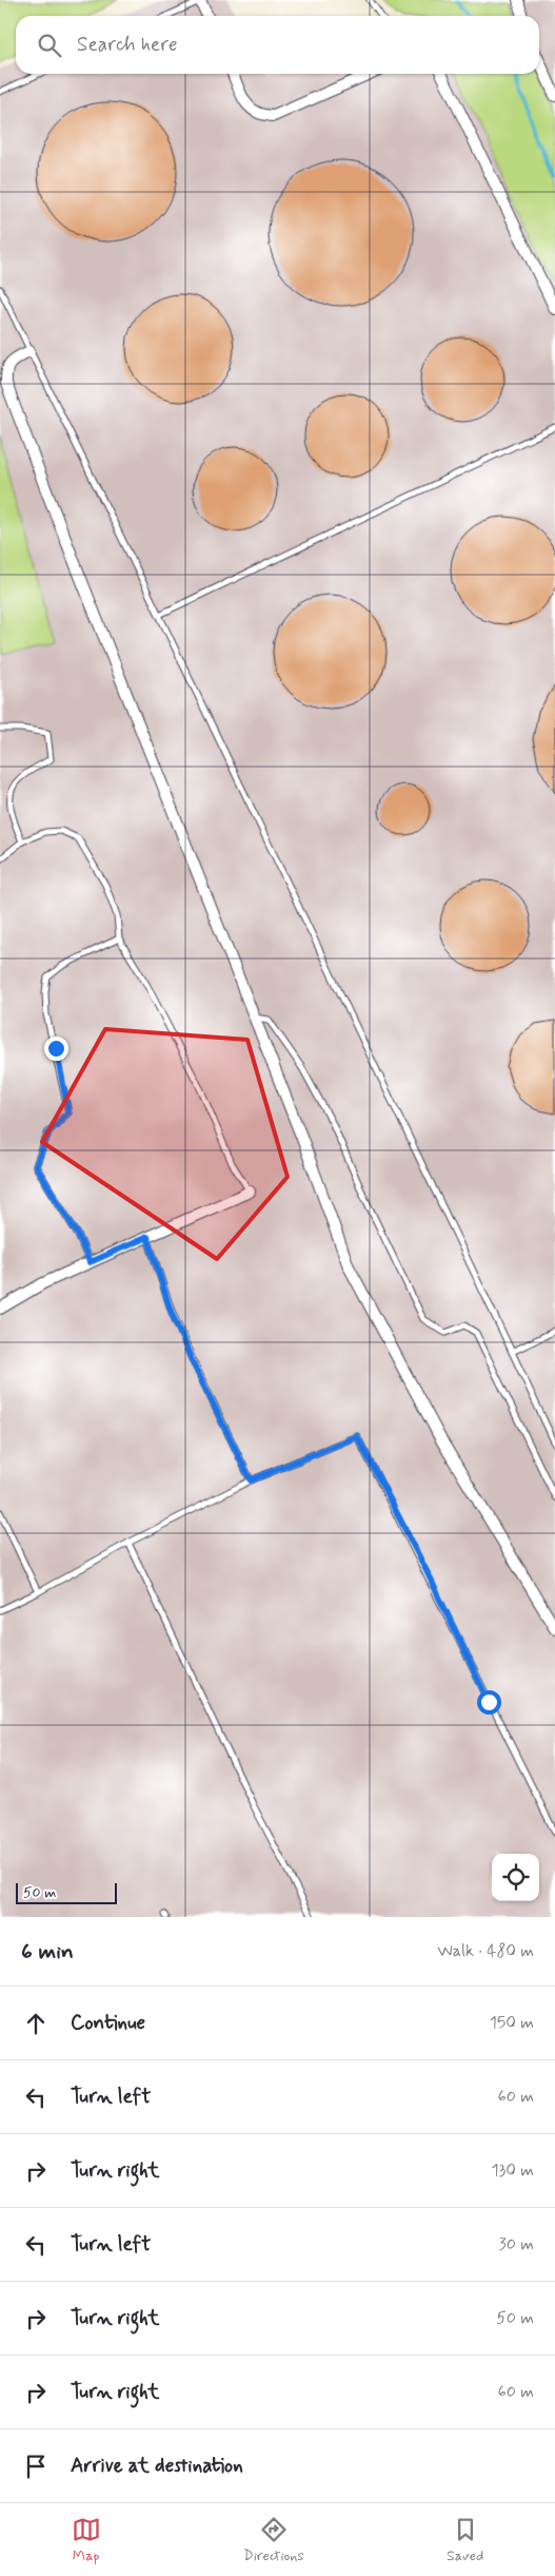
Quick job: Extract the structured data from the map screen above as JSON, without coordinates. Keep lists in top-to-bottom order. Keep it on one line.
{"scale_bar":"50 m","page":{"search":"Search here","scale":"50 m","heading":["6 min","Walk · 480 m"],"list":[["Continue","150 m"],["Turn left","60 m"],["Turn right","130 m"],["Turn left","30 m"],["Turn right","50 m"],["Turn right","60 m"],"Arrive at destination"],"nav":["Map","Directions","Saved"]}}
